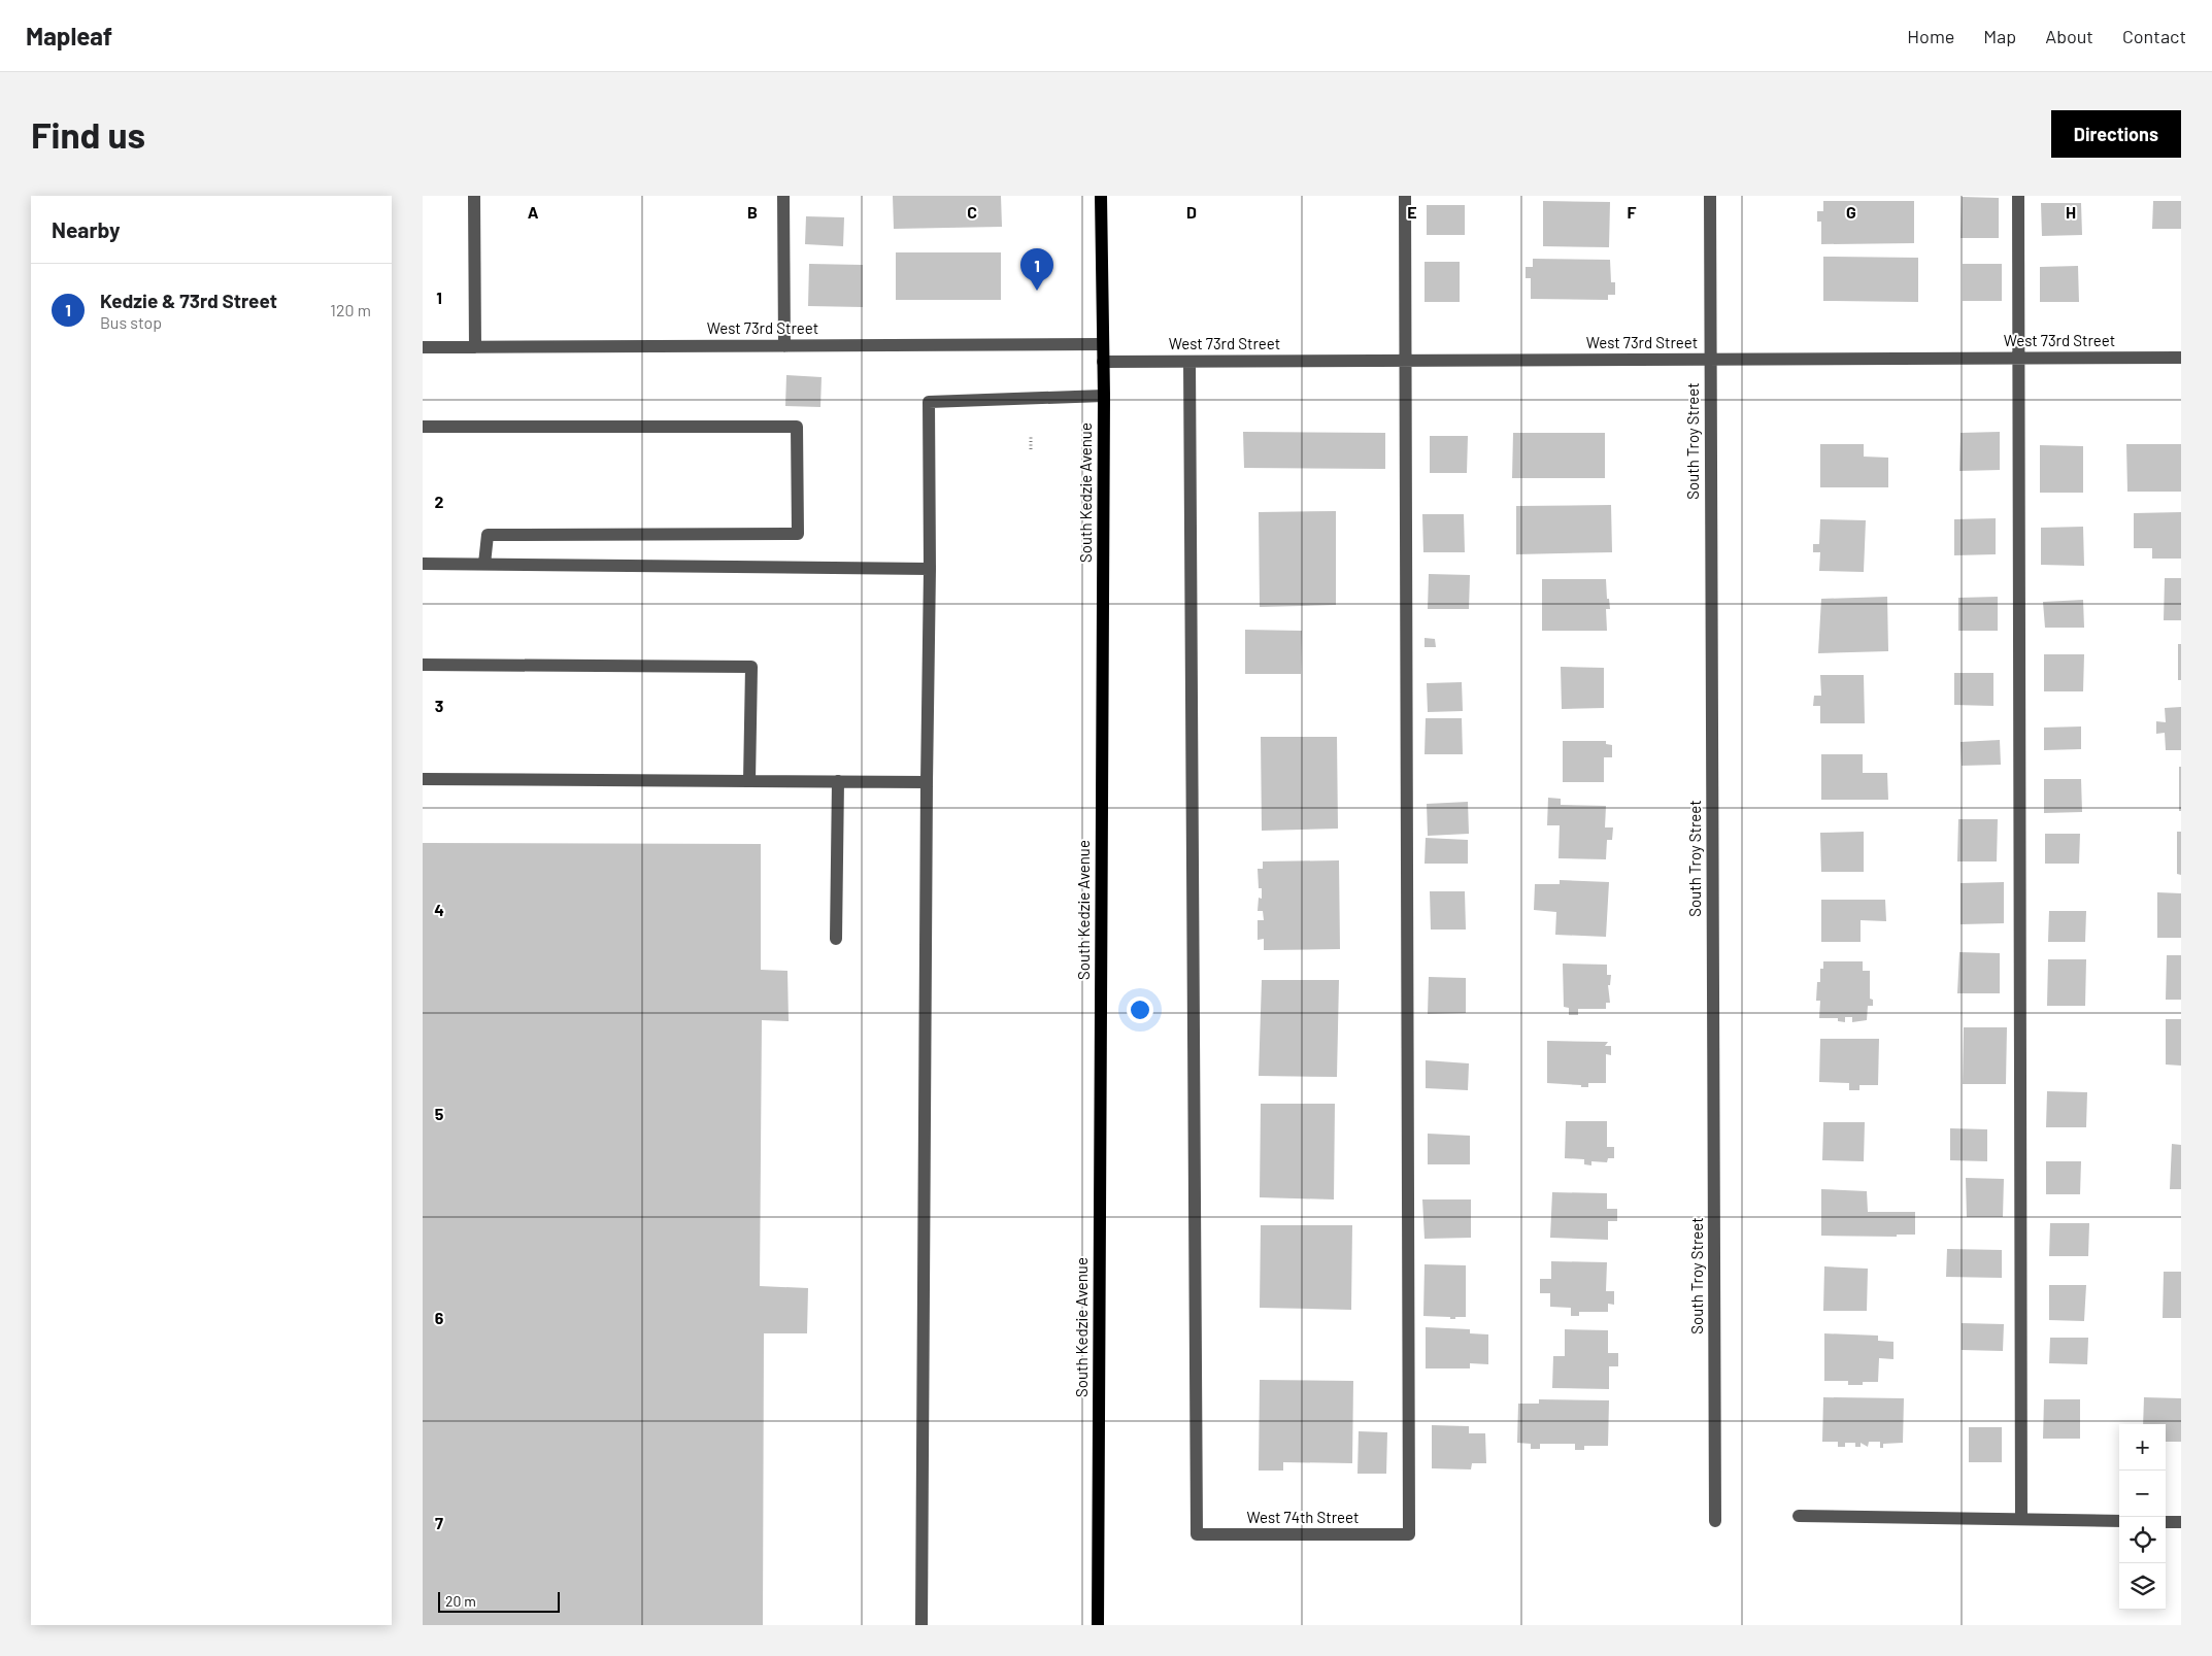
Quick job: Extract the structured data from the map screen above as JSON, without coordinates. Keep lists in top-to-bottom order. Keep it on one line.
{"streets":{"main road":["South Kedzie Avenue"],"street":["West 73rd Street","South Troy Street","West 74th Street"]},"crossings":[["West 73rd Street","South Troy Street"],["West 73rd Street","South Kedzie Avenue"],["West 73rd Street","West 74th Street"]],"scale_bar":"20 m","page":{"header":"Mapleaf","nav":["Home","Map","About","Contact"],"buttons":"Directions","title":"Find us","heading":"Nearby","pins":"1","list":[{"mark":"1","name":"Kedzie & 73rd Street","note":"Bus stop","value":"120 m"}],"map_buttons":["+","−"],"scale":"20 m"},"grid":{"columns":["A","B","C","D","E","F","G","H"],"rows":["1","2","3","4","5","6","7"]}}
